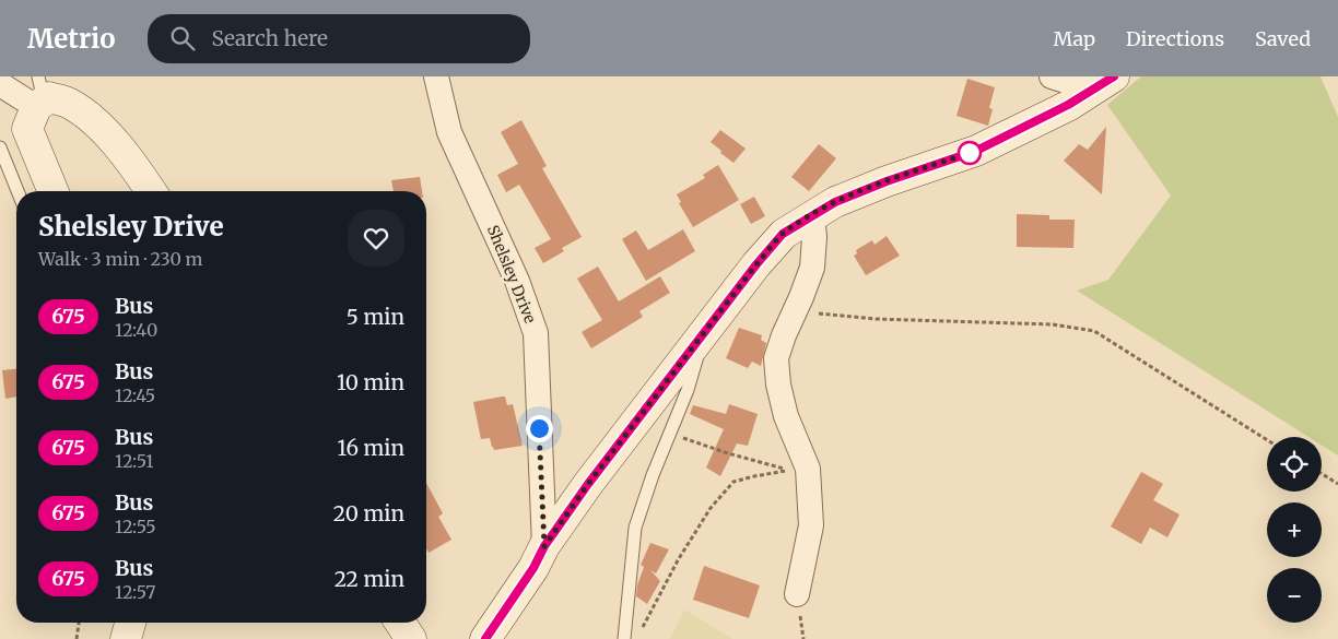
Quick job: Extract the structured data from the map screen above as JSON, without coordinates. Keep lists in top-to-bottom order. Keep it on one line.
{"streets":{"street":["Shelsley Drive"]},"lines":["bus line 675"],"page":{"header":"Metrio","search":"Search here","nav":["Map","Directions","Saved"],"heading":["Shelsley Drive","Walk · 3 min · 230 m"],"list":[{"mark":"675","name":"Bus","note":"12:40","value":"5 min"},{"mark":"675","name":"Bus","note":"12:45","value":"10 min"},{"mark":"675","name":"Bus","note":"12:51","value":"16 min"},{"mark":"675","name":"Bus","note":"12:55","value":"20 min"},{"mark":"675","name":"Bus","note":"12:57","value":"22 min"}],"map_buttons":["+","−"]}}
